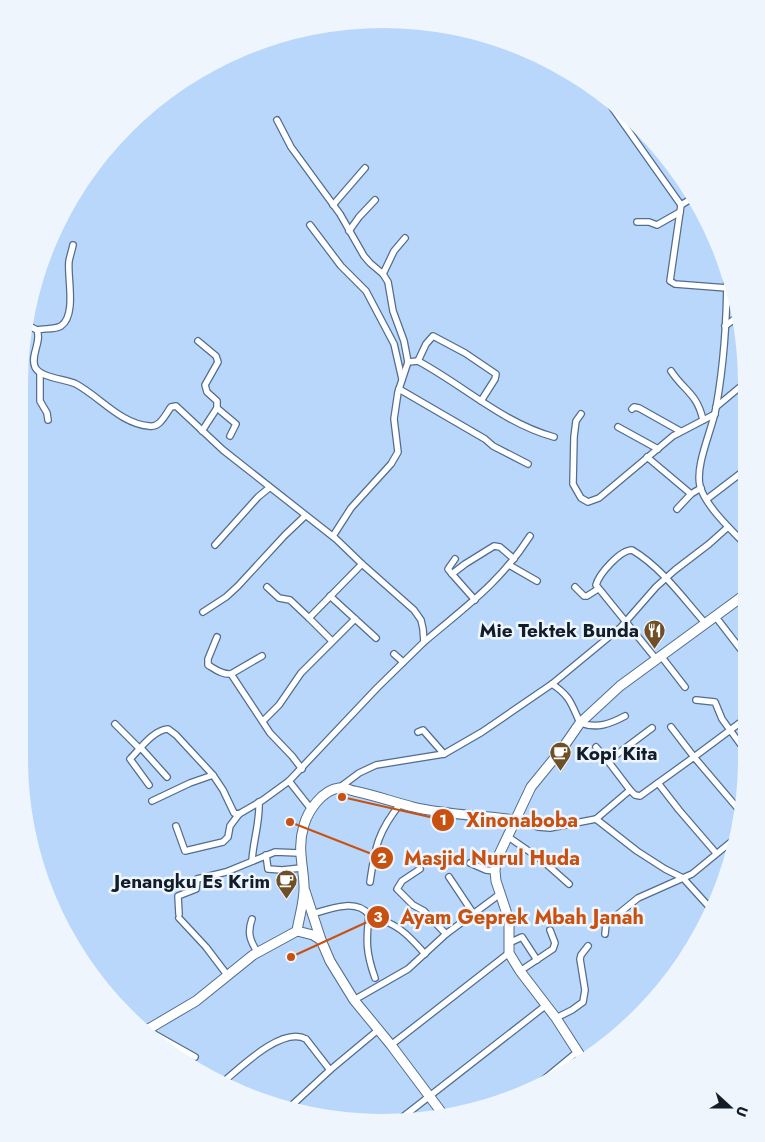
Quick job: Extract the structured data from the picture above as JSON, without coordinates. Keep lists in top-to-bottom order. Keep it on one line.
{"places":{"restaurant":["Mie Tektek Bunda"],"cafe":["Kopi Kita","Jenangku Es Krim"],"other":["Xinonaboba","Masjid Nurul Huda","Ayam Geprek Mbah Janah"]},"north":"right"}
